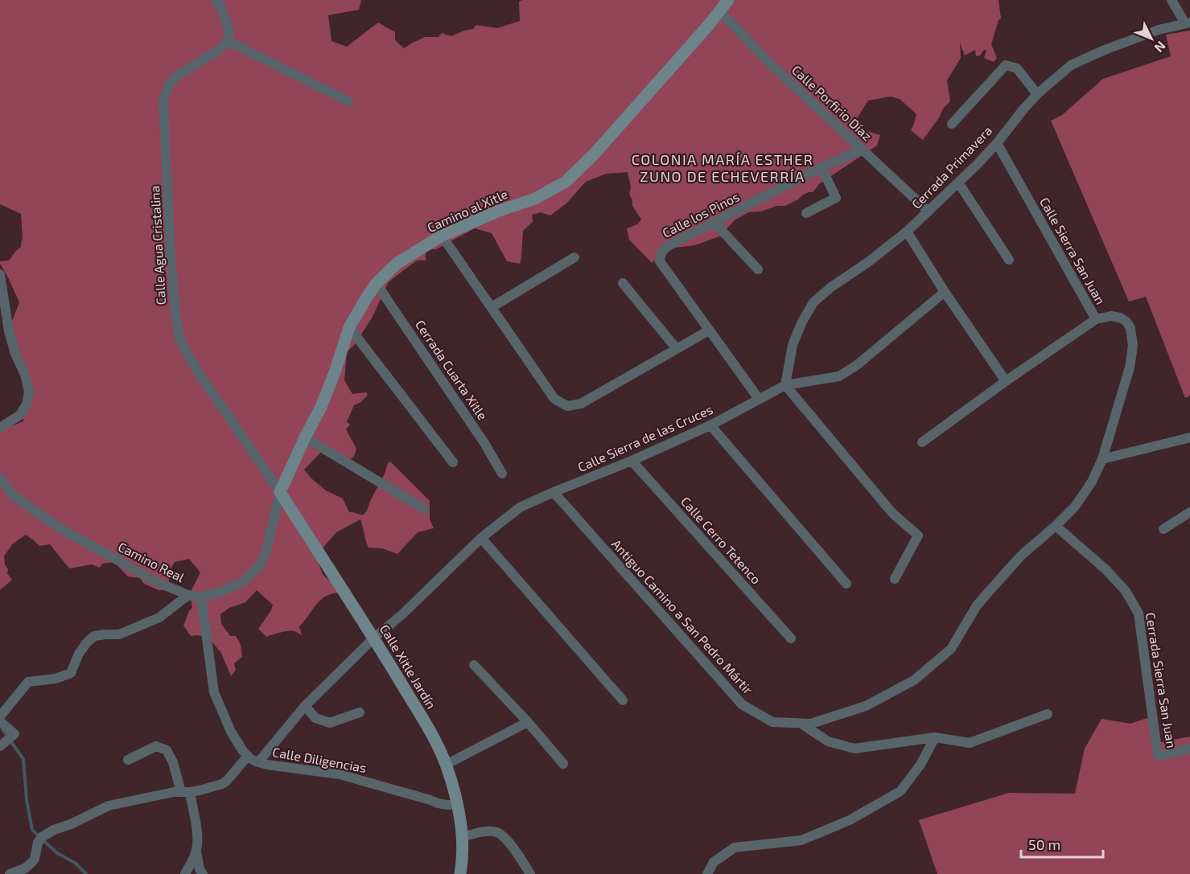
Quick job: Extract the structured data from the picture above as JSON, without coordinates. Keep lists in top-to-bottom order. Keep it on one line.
{"streets":{"street":["Calle Porfirio Díaz","Cerrada Primavera","Camino al Xitle","Calle los Pinos","Calle Agua Cristalina","Calle Sierra San Juan","Cerrada Cuarta Xitle","Calle Sierra de las Cruces","Calle Cerro Tetenco","Camino Real","Antiguo Camino a San Pedro Mártir","Calle Xitle Jardín","Cerrada Sierra San Juan","Calle Diligencias"]},"crossings":[["Calle Porfirio Díaz","Cerrada Primavera"],["Calle Porfirio Díaz","Camino al Xitle"],["Calle Porfirio Díaz","Calle los Pinos"],["Cerrada Primavera","Calle Sierra San Juan"],["Cerrada Primavera","Calle Sierra de las Cruces"],["Camino al Xitle","Calle Agua Cristalina"],["Camino al Xitle","Cerrada Cuarta Xitle"],["Camino al Xitle","Camino Real"],["Camino al Xitle","Calle Xitle Jardín"],["Calle los Pinos","Calle Sierra de las Cruces"],["Calle Agua Cristalina","Camino Real"],["Calle Agua Cristalina","Calle Xitle Jardín"],["Calle Sierra San Juan","Antiguo Camino a San Pedro Mártir"],["Calle Sierra de las Cruces","Calle Cerro Tetenco"],["Calle Sierra de las Cruces","Antiguo Camino a San Pedro Mártir"],["Calle Sierra de las Cruces","Calle Xitle Jardín"],["Calle Sierra de las Cruces","Calle Diligencias"],["Camino Real","Calle Xitle Jardín"],["Camino Real","Calle Diligencias"],["Antiguo Camino a San Pedro Mártir","Cerrada Sierra San Juan"],["Calle Xitle Jardín","Calle Diligencias"]],"districts":["COLONIA MARÍA ESTHER ZUNO DE ECHEVERRÍA"],"scale_bar":"50 m","north":"bottom right"}
